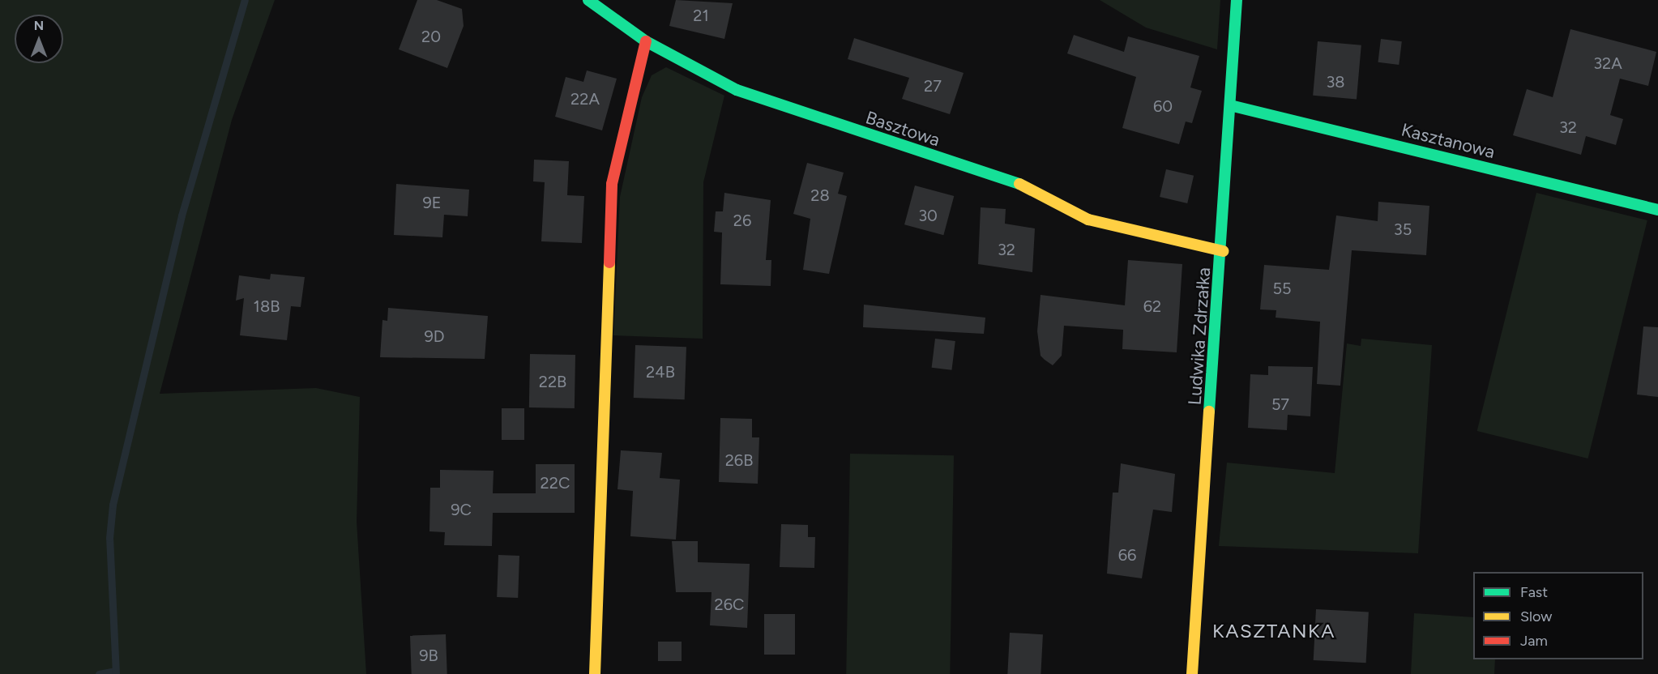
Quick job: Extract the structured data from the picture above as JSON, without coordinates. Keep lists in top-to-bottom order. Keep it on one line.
{"streets":{"street":["Basztowa","Kasztanowa","Ludwika Zdrzałka"]},"crossings":[["Basztowa","Ludwika Zdrzałka"],["Kasztanowa","Ludwika Zdrzałka"]],"districts":["KASZTANKA"],"house_numbers":["21","20","32A","38","27","22A","60","32","28","9E","30","26","35","32","55","18B","62","9D","24B","22B","57","26B","22C","9C","66","26C","9B"],"legend":["Fast","Slow","Jam"],"north":"top"}
